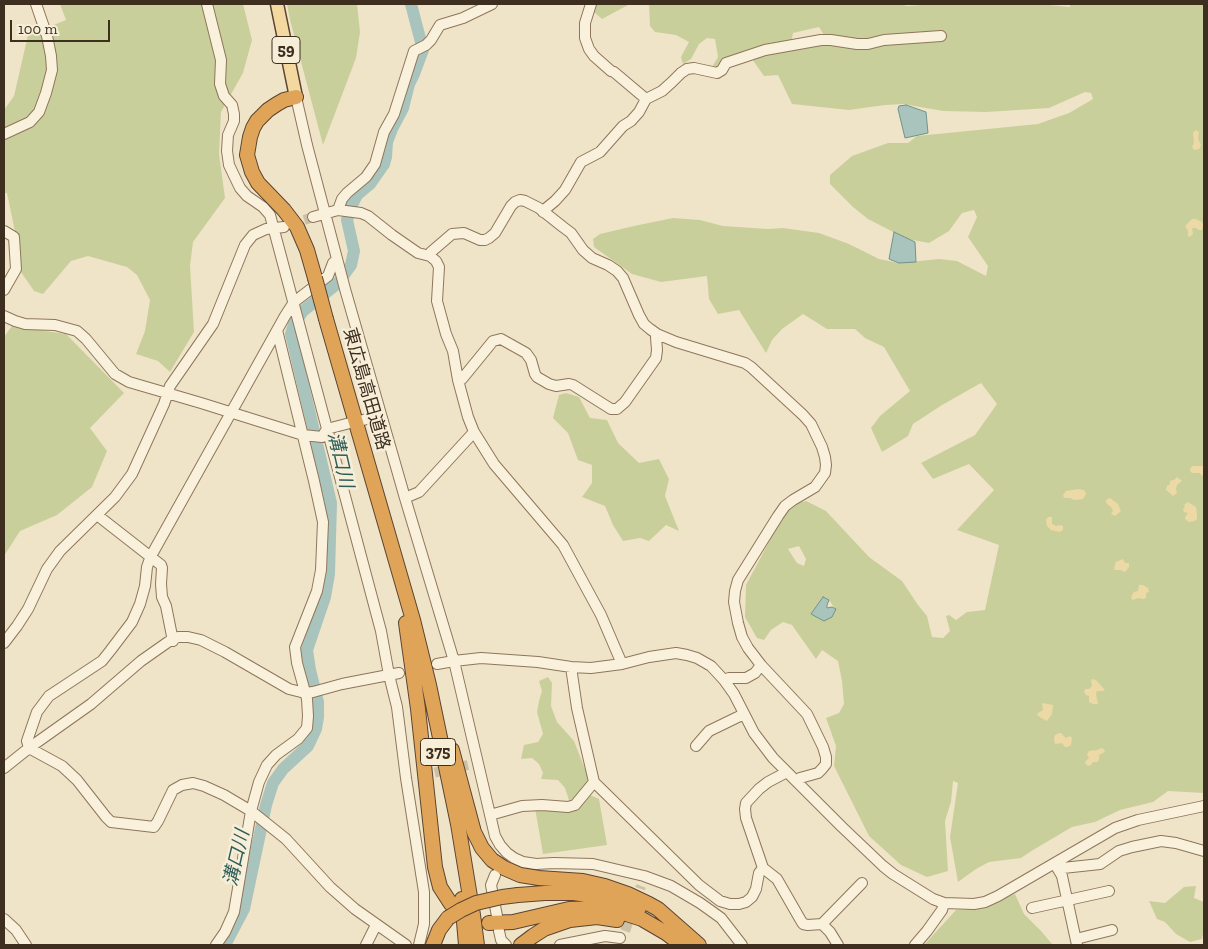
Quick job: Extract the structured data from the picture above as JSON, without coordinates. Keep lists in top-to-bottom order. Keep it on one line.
{"streets":{"highway":["東広島高田道路","375"],"main road":["59"]},"crossings":[["59","東広島高田道路"],["東広島高田道路","375"]],"water":["溝口川"],"scale_bar":"100 m"}
